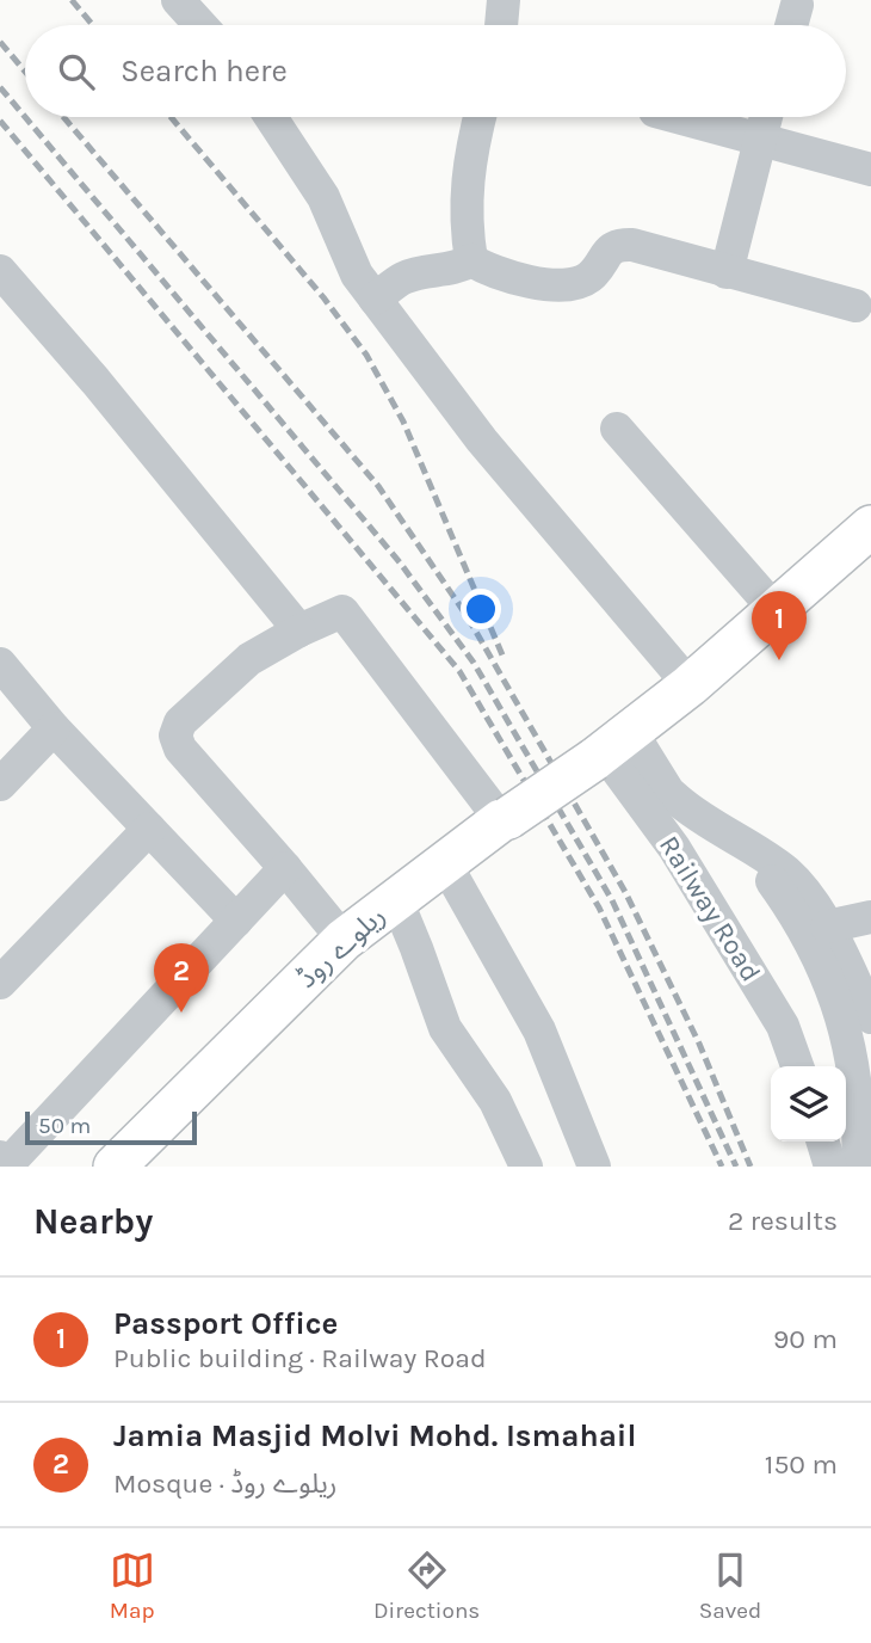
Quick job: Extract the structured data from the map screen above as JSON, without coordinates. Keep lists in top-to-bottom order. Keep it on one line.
{"streets":{"main road":["ریلوے روڈ"],"street":["Railway Road"]},"crossings":[["Railway Road","ریلوے روڈ"]],"scale_bar":"50 m","page":{"search":"Search here","pins":["1","2"],"scale":"50 m","heading":["Nearby","2 results"],"list":[{"mark":"1","name":"Passport Office","note":"Public building · Railway Road","value":"90 m"},{"mark":"2","name":"Jamia Masjid Molvi Mohd. Ismahail","note":"Mosque · ریلوے روڈ","value":"150 m"}],"nav":["Map","Directions","Saved"]}}
